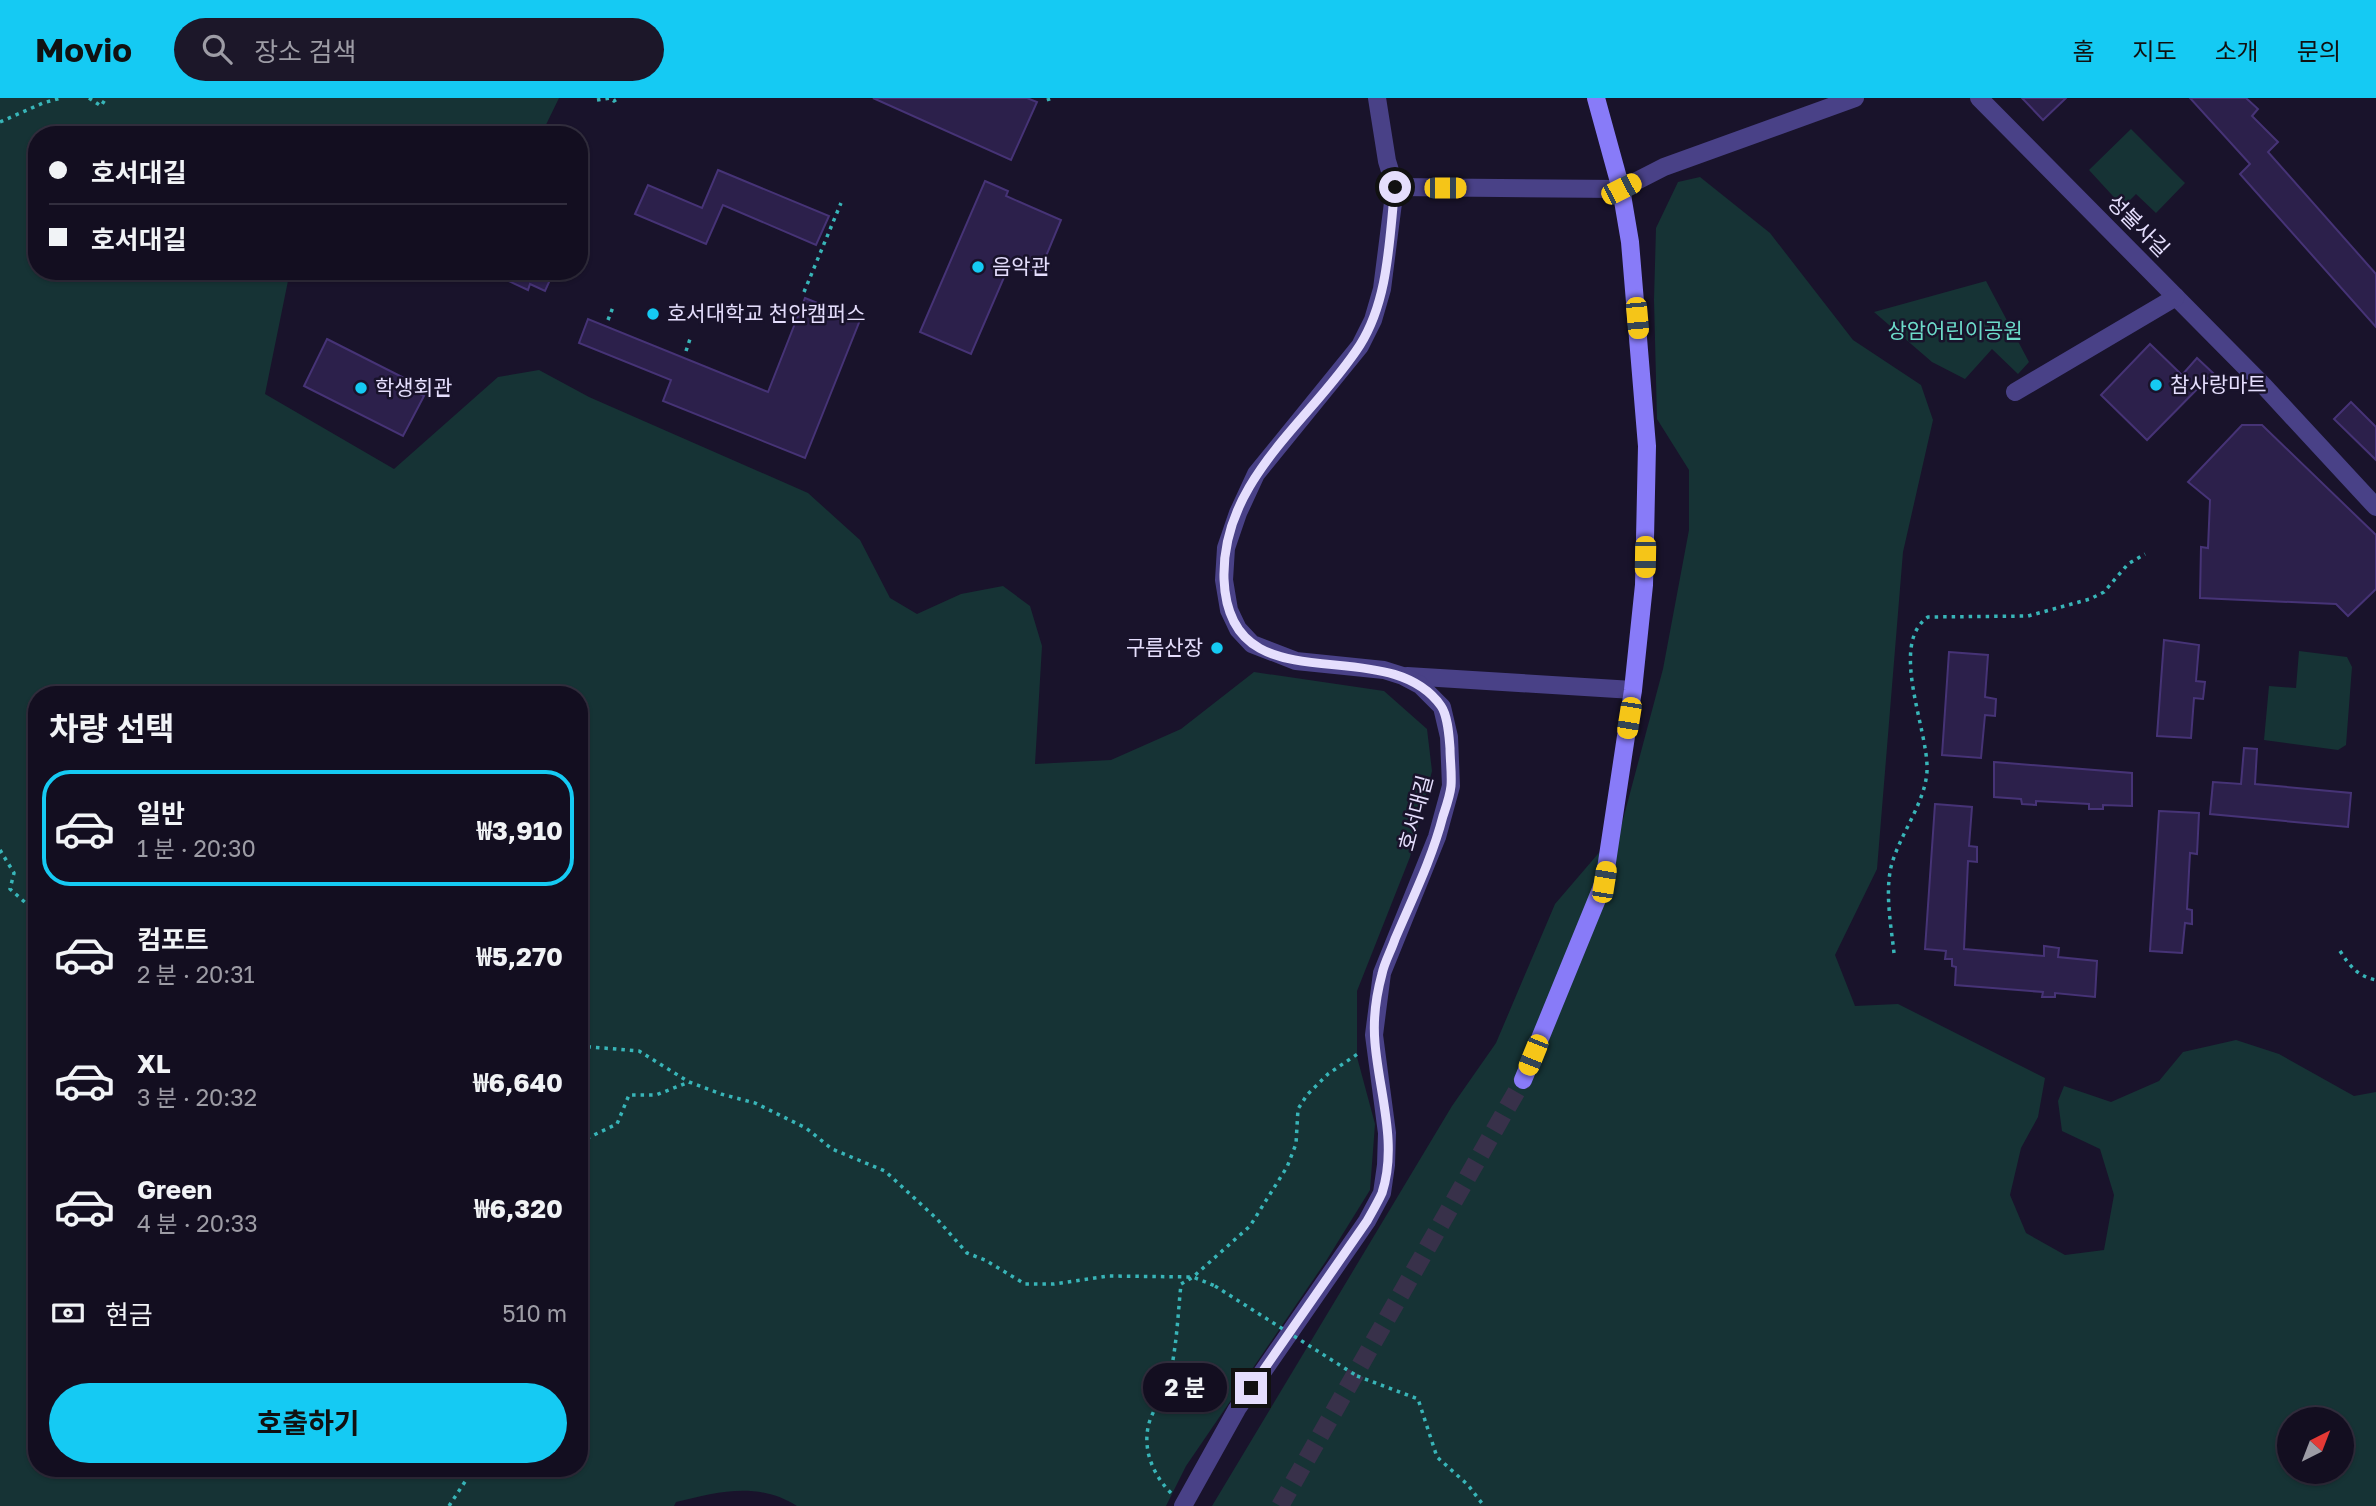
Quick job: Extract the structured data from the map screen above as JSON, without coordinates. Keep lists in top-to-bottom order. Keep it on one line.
{"streets":{"street":["성불사길","호서대길"]},"parks":["상암어린이공원"],"places":["음악관","호서대학교 천안캠퍼스","참사랑마트","학생회관","구름산장"],"north":"top right","page":{"header":"Movio","search":"장소 검색","nav":["홈","지도","소개","문의"],"banner":["호서대길","호서대길"],"heading":"차량 선택","list":[{"name":"일반","note":"1 분 · 20:30","value":"₩3,910"},{"name":"컴포트","note":"2 분 · 20:31","value":"₩5,270"},{"name":"XL","note":"3 분 · 20:32","value":"₩6,640"},{"name":"Green","note":"4 분 · 20:33","value":"₩6,320"}],"pay":["현금","510 m"],"bubble":"2 분","buttons":"호출하기"}}
